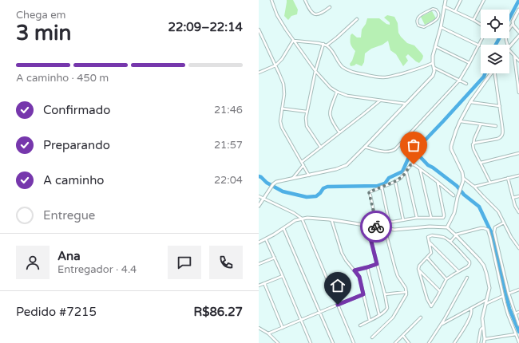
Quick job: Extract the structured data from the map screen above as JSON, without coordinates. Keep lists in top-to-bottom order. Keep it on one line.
{"page":{"heading":["3 min","Chega em","22:09–22:14"],"panel":["Ana","Entregador · 4.4","Pedido #7215","R$86.27"],"bar":"A caminho · 450 m","list":[["Confirmado","21:46"],["Preparando","21:57"],["A caminho","22:04"],"Entregue"]}}
